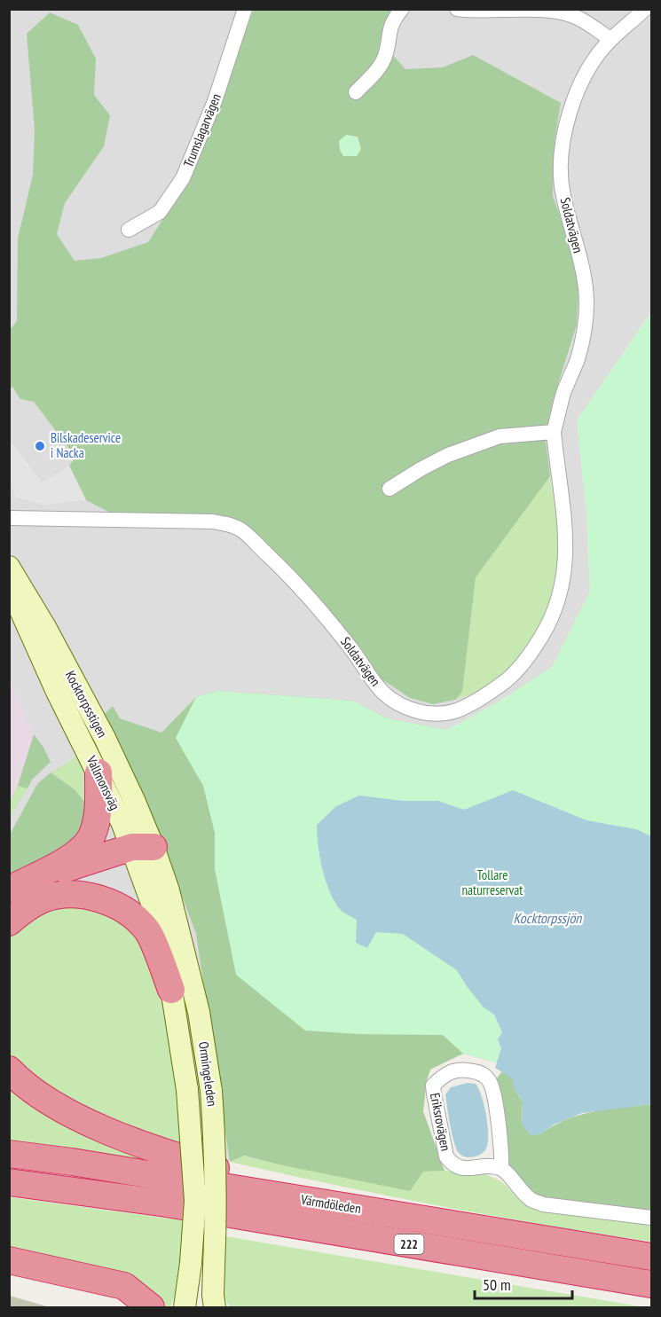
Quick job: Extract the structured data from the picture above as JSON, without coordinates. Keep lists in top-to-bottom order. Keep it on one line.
{"streets":{"highway":["Värmdöleden","222"],"main road":["Kocktorpsstigen","Vallmonsväg","Ormingeleden"],"street":["Trumslagarvägen","Soldatvägen","Eriksrovägen"]},"crossings":[["Kocktorpsstigen","Vallmonsväg"],["Kocktorpsstigen","Ormingeleden"],["Vallmonsväg","Ormingeleden"]],"water":["Kocktorpssjön"],"parks":["Tollare naturreservat"],"places":["Bilskadeservice i Nacka"],"scale_bar":"50 m"}
